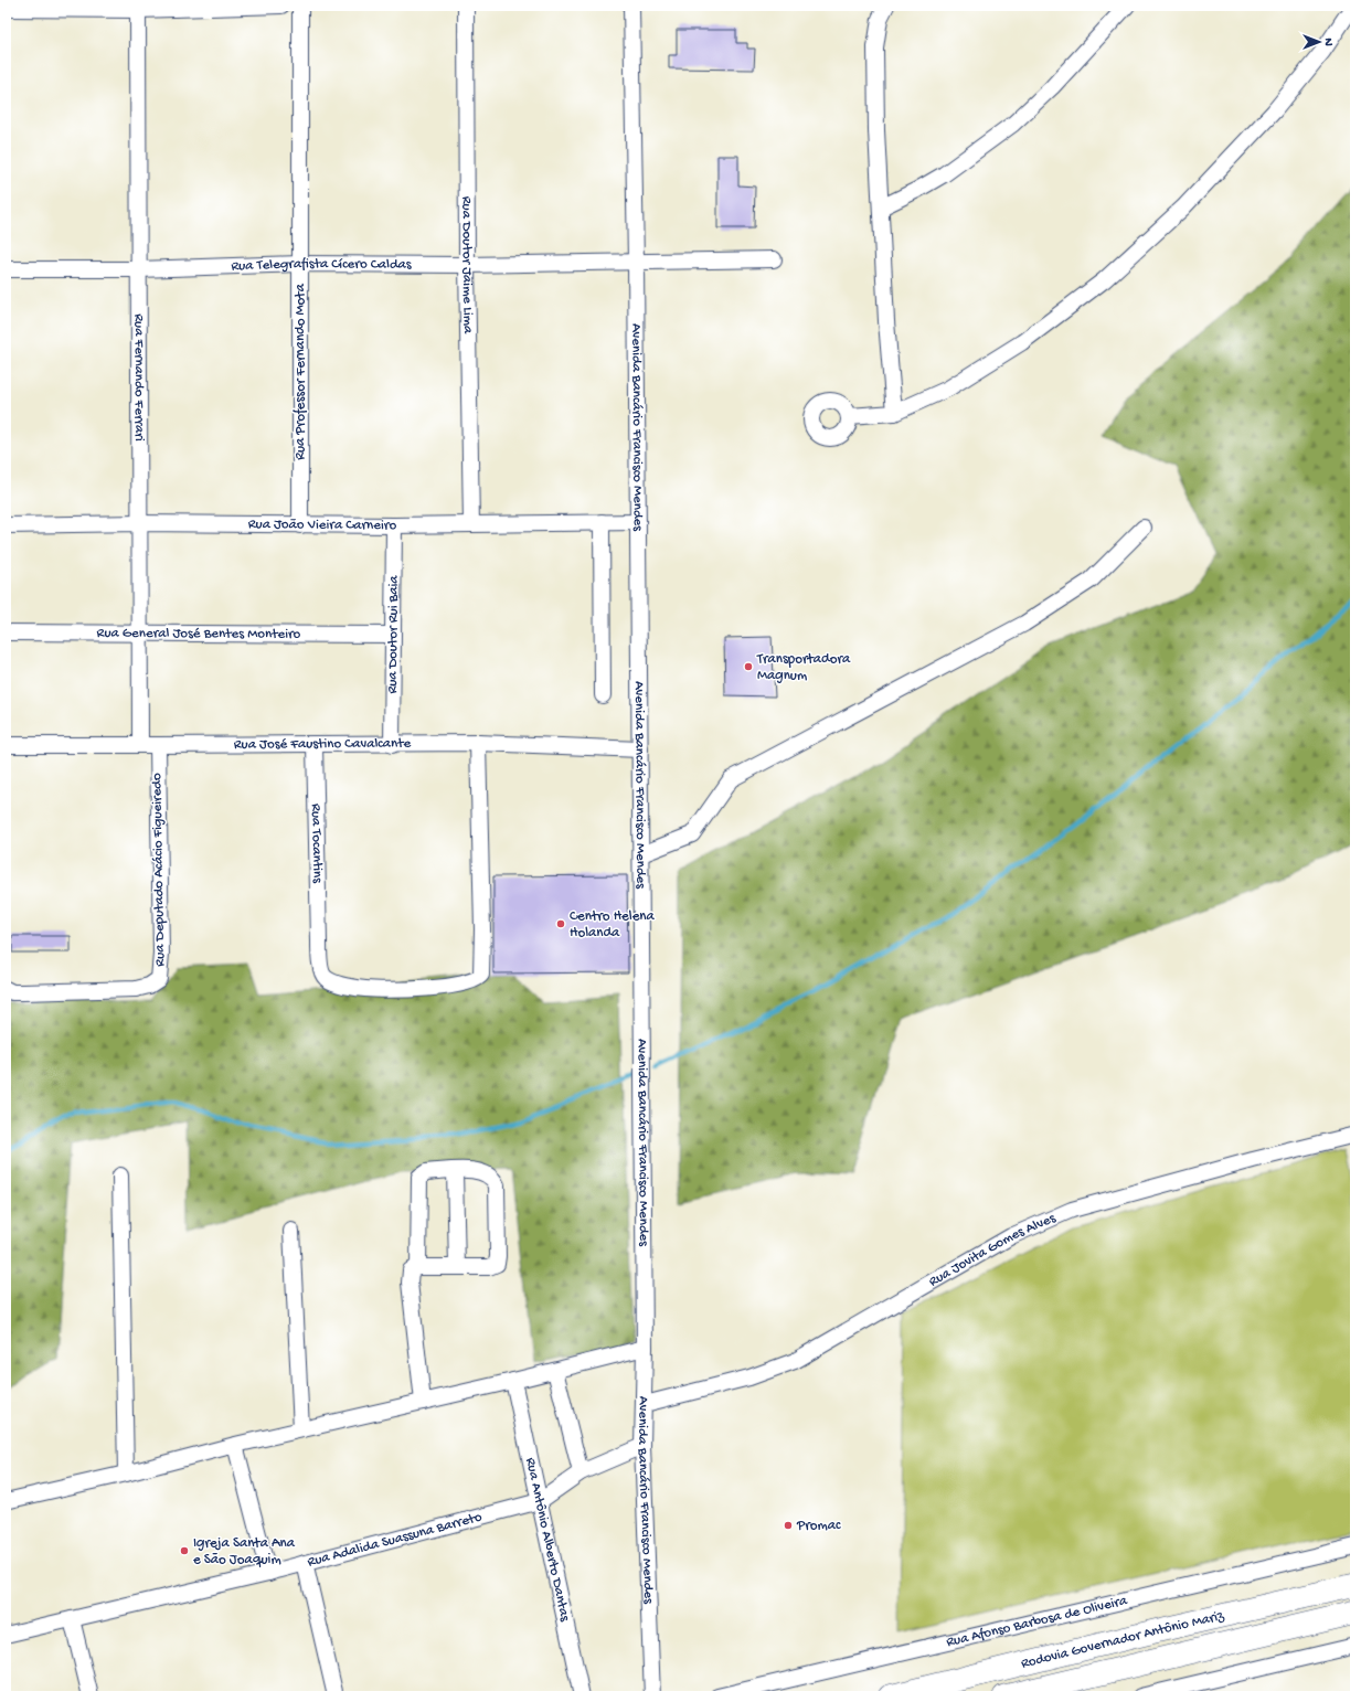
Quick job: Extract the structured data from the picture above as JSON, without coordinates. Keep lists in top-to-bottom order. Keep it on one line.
{"streets":{"highway":["Rodovia Governador Antônio Mariz"],"street":["Rua Telegrafista Cícero Caldas","Rua Doutor Jaime Lima","Rua Professor Fernando Mota","Rua Fernando Ferrari","Avenida Bancário Francisco Mendes","Rua João Vieira Carneiro","Rua General José Bentes Monteiro","Rua Doutor Rui Baia","Rua José Faustino Cavalcante","Rua Tocantins","Rua Deputado Acácio Figueiredo","Rua Jovita Gomes Alves","Rua Antônio Alberto Dantas","Rua Adalida Suassuna Barreto","Rua Afonso Barbosa de Oliveira"]},"crossings":[["Rua Telegrafista Cícero Caldas","Rua Doutor Jaime Lima"],["Rua Telegrafista Cícero Caldas","Rua Professor Fernando Mota"],["Rua Telegrafista Cícero Caldas","Rua Fernando Ferrari"],["Rua Telegrafista Cícero Caldas","Avenida Bancário Francisco Mendes"],["Rua Doutor Jaime Lima","Rua João Vieira Carneiro"],["Rua Professor Fernando Mota","Rua João Vieira Carneiro"],["Rua Fernando Ferrari","Rua João Vieira Carneiro"],["Rua Fernando Ferrari","Rua General José Bentes Monteiro"],["Rua Fernando Ferrari","Rua José Faustino Cavalcante"],["Avenida Bancário Francisco Mendes","Rua João Vieira Carneiro"],["Avenida Bancário Francisco Mendes","Rua José Faustino Cavalcante"],["Avenida Bancário Francisco Mendes","Rua Jovita Gomes Alves"],["Avenida Bancário Francisco Mendes","Rua Adalida Suassuna Barreto"],["Rua João Vieira Carneiro","Rua Doutor Rui Baia"],["Rua General José Bentes Monteiro","Rua Doutor Rui Baia"],["Rua Doutor Rui Baia","Rua José Faustino Cavalcante"],["Rua José Faustino Cavalcante","Rua Tocantins"],["Rua José Faustino Cavalcante","Rua Deputado Acácio Figueiredo"],["Rua Antônio Alberto Dantas","Rua Adalida Suassuna Barreto"]],"places":["Transportadora Magnum","Centro Helena Holanda","Promac","Igreja Santa Ana e São Joaquim"],"north":"right"}
